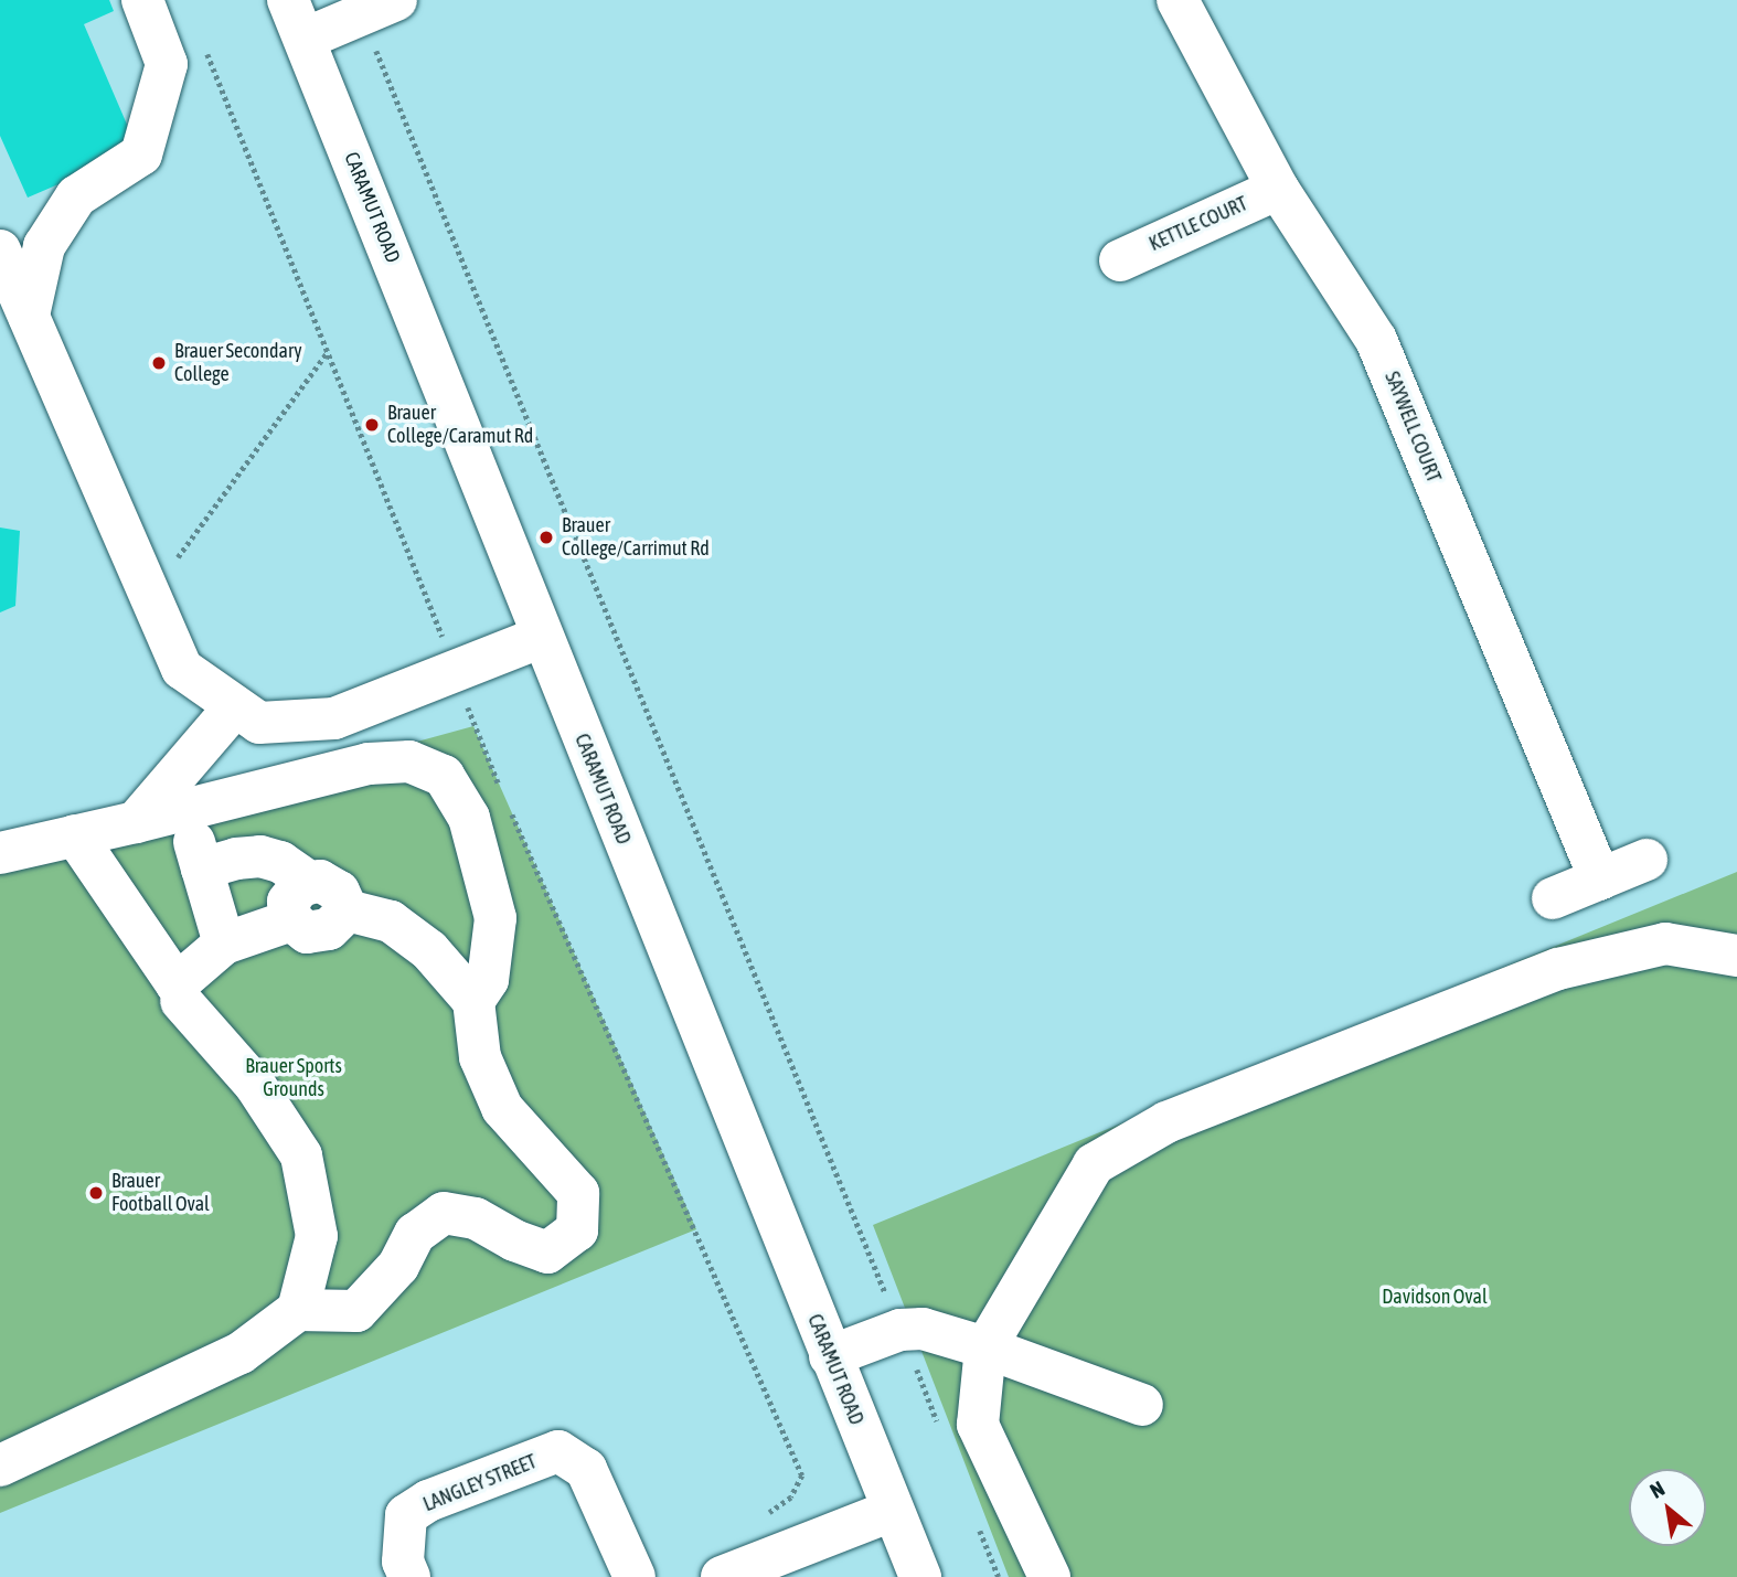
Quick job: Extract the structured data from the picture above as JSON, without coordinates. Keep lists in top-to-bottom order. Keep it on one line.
{"streets":{"street":["CARAMUT ROAD","KETTLE COURT","SAYWELL COURT","LANGLEY STREET"]},"crossings":[["KETTLE COURT","SAYWELL COURT"]],"parks":["Brauer Sports Grounds","Davidson Oval"],"places":["Brauer Secondary College","Brauer College/Caramut Rd","Brauer College/Carrimut Rd","Brauer Football Oval"],"north":"top left"}
